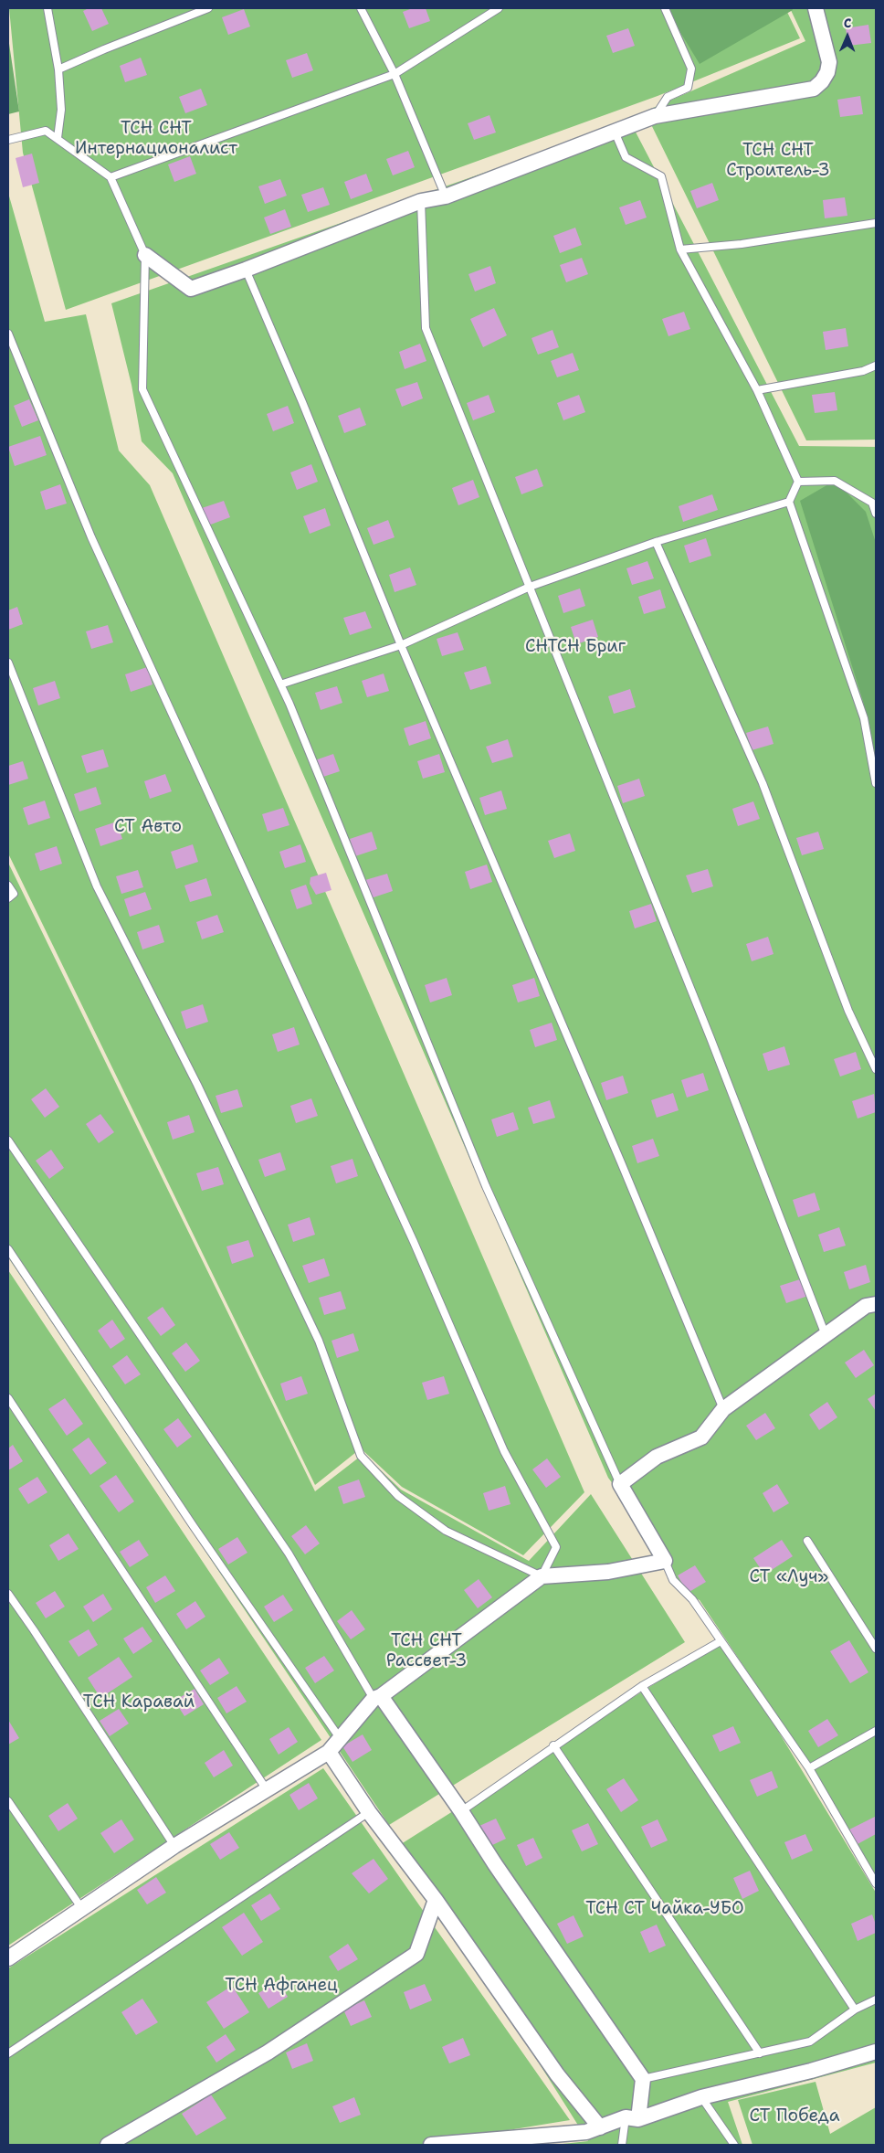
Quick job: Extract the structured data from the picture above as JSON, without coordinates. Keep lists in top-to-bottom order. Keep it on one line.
{"parks":["ТСН СНТ Интернационалист","ТСН СНТ Строитель-3","СНТСН Бриг","СТ Авто","СТ «Луч»","ТСН СНТ Рассвет-3","ТСН Каравай","ТСН СТ Чайка-УБО","ТСН Афганец","СТ Победа"],"north":"top"}
